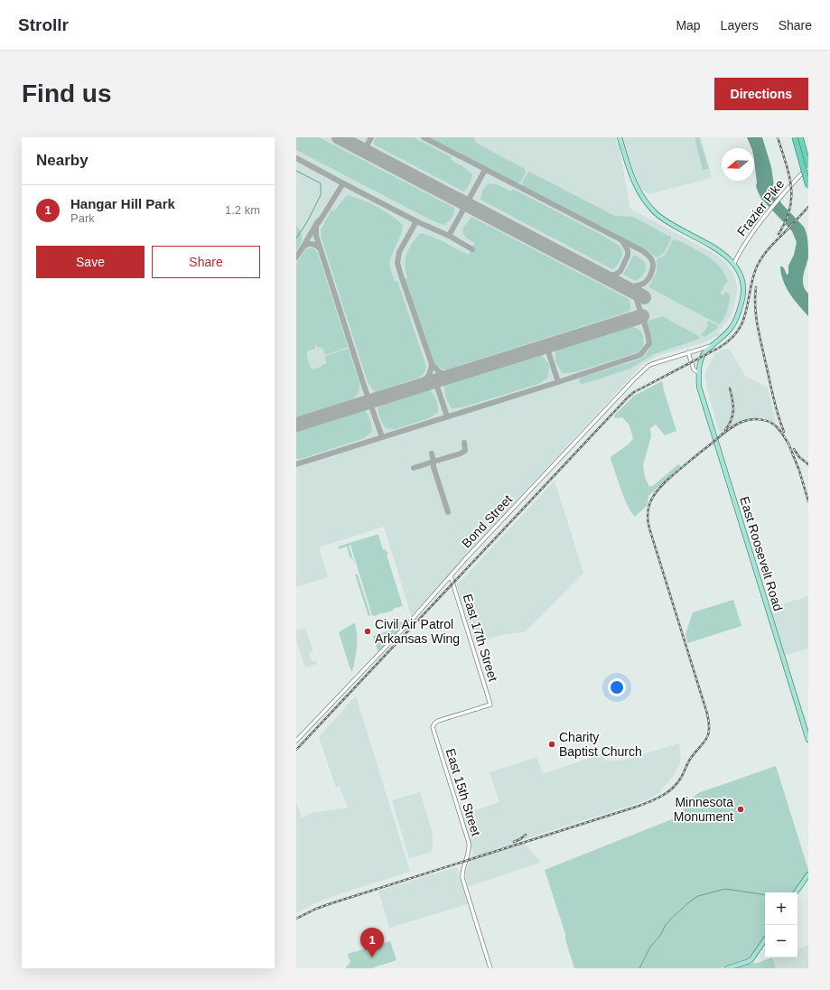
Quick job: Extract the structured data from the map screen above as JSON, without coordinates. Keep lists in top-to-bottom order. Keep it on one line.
{"streets":{"main road":["East Roosevelt Road"],"street":["Frazier Pike","Bond Street","East 17th Street","East 15th Street"]},"crossings":[["Frazier Pike","East Roosevelt Road"],["Bond Street","East Roosevelt Road"],["Bond Street","East 17th Street"],["East 17th Street","East 15th Street"]],"places":["Civil Air Patrol Arkansas Wing","Charity Baptist Church","Minnesota Monument"],"north":"left","page":{"header":"Strollr","nav":["Map","Layers","Share"],"buttons":["Directions",["Save","Share"]],"title":"Find us","heading":"Nearby","list":[{"mark":"1","name":"Hangar Hill Park","note":"Park","value":"1.2 km"}],"map_buttons":["+","−"],"pins":"1"}}
